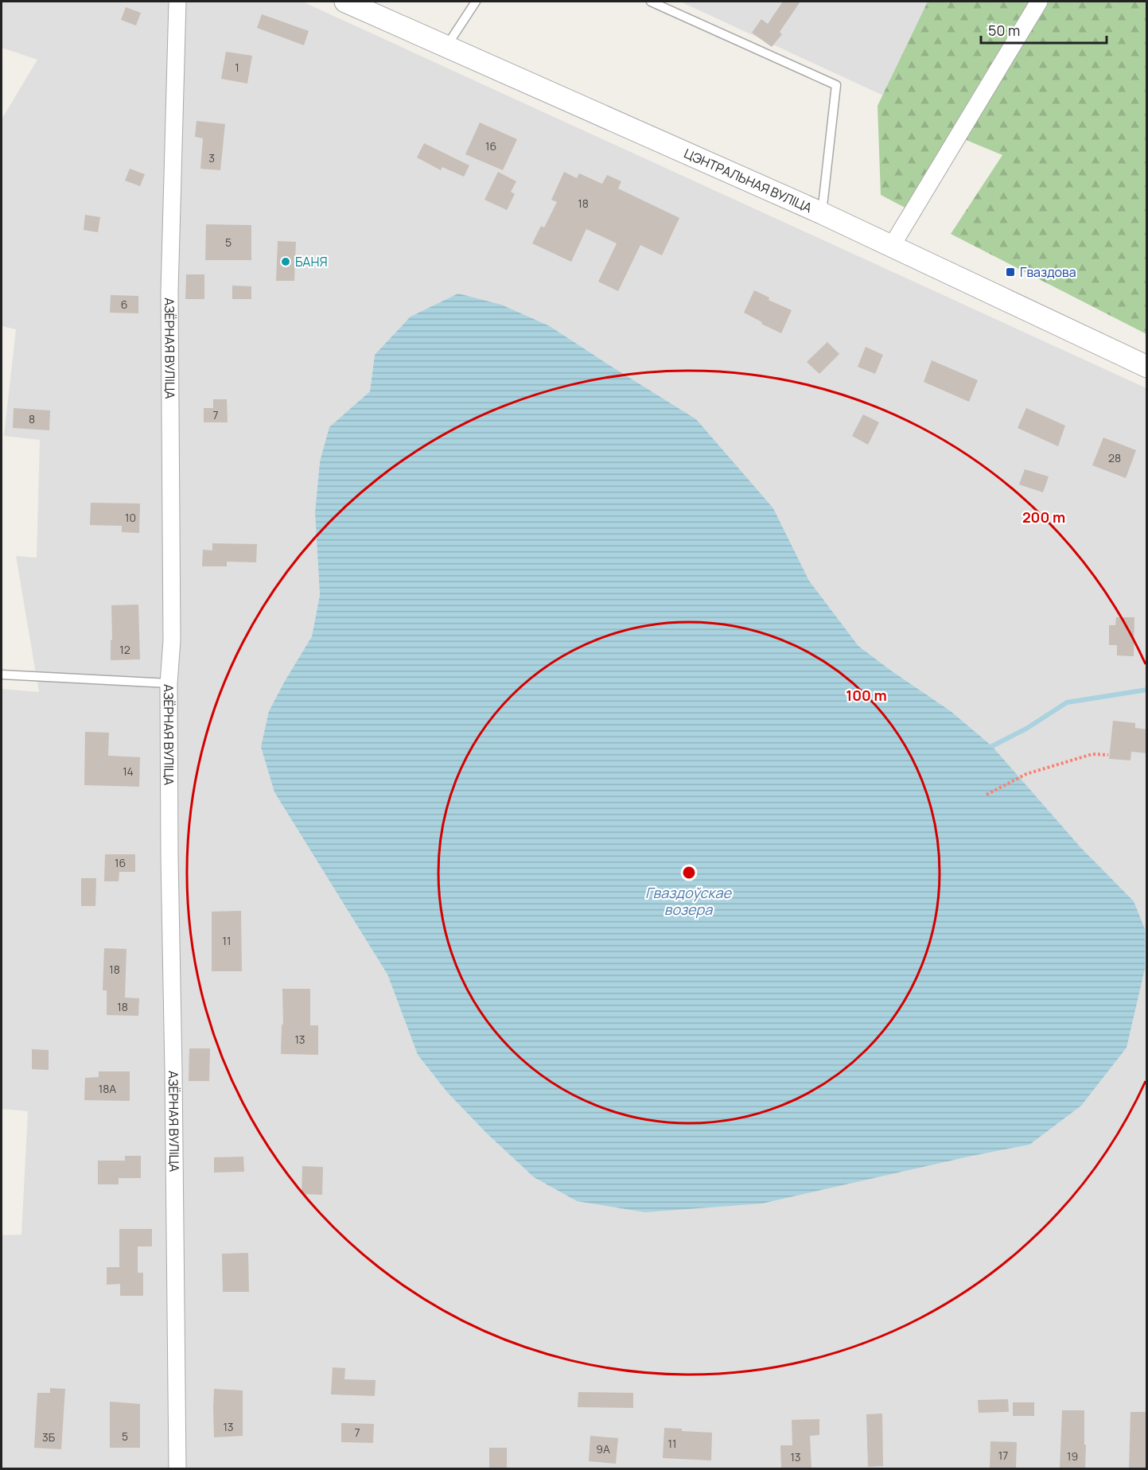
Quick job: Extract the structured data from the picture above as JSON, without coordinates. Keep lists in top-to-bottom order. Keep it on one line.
{"streets":{"street":["ЦЭНТРАЛЬНАЯ ВУЛІЦА","АЗЁРНАЯ ВУЛІЦА"]},"water":["Гваздоўскае возера"],"places":{"other":["БАНЯ"],"transit":["Гваздова"]},"house_numbers":["1","16","3","18","5","6","7","8","28","10","12","14","16","11","18","18","13","18А","13","7","5","3Б","11","9А","17","19","13"],"scale_bar":"50 m","rings":["200 m","100 m"]}
